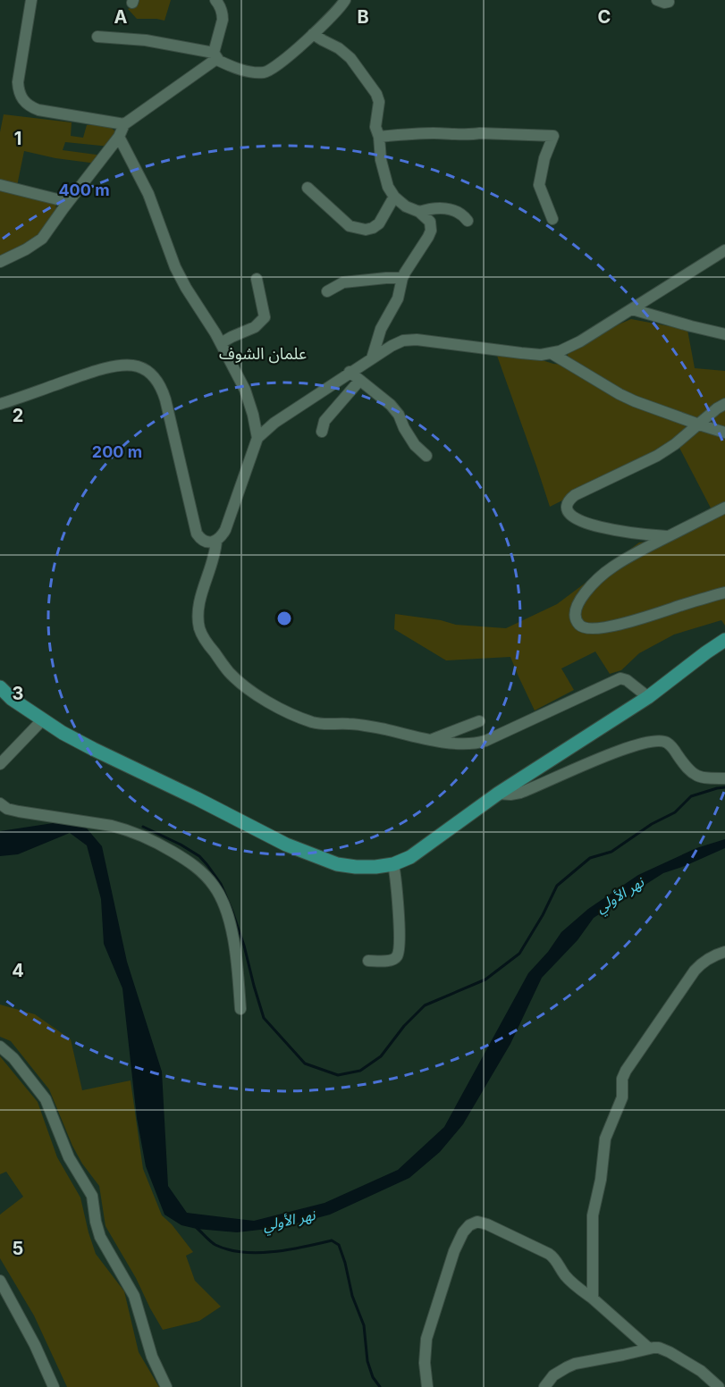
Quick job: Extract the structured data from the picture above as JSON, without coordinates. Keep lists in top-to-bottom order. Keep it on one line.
{"districts":["علمان الشوف"],"water":["نهر الأولي"],"grid":{"columns":["A","B","C"],"rows":["1","2","3","4","5"]},"rings":["400 m","200 m"]}
